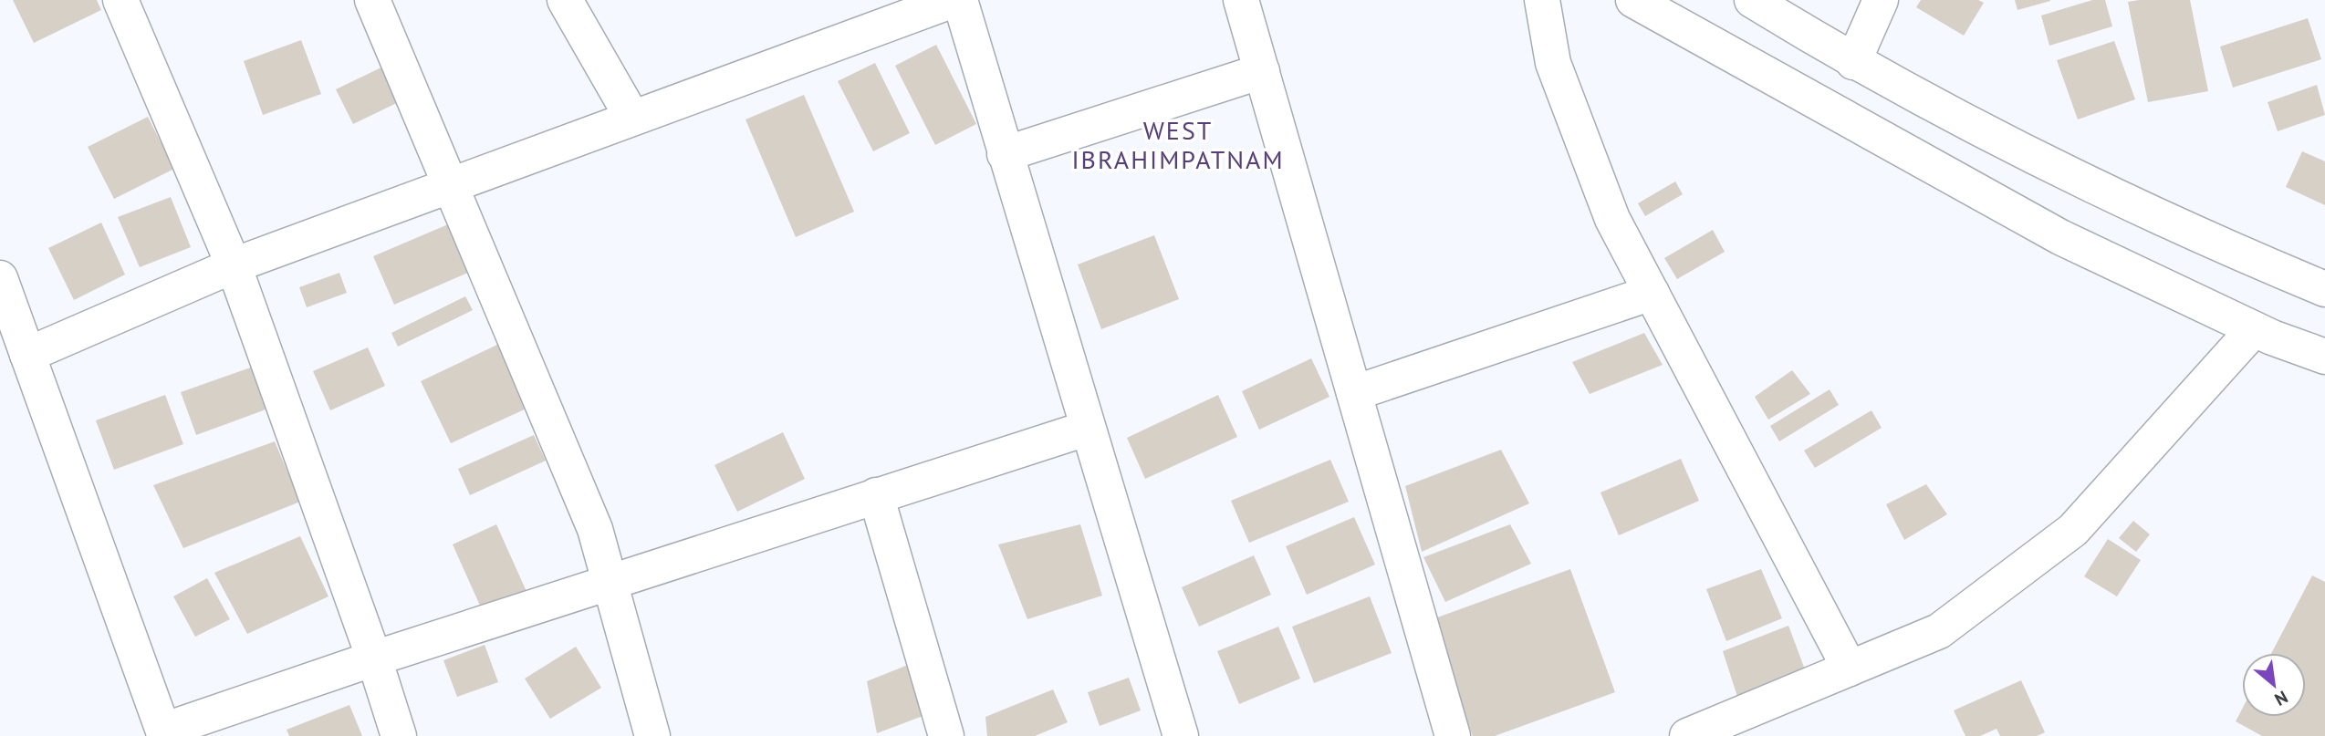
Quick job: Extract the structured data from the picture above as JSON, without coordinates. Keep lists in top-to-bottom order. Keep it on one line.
{"districts":["WEST IBRAHIMPATNAM"],"north":"bottom right"}
